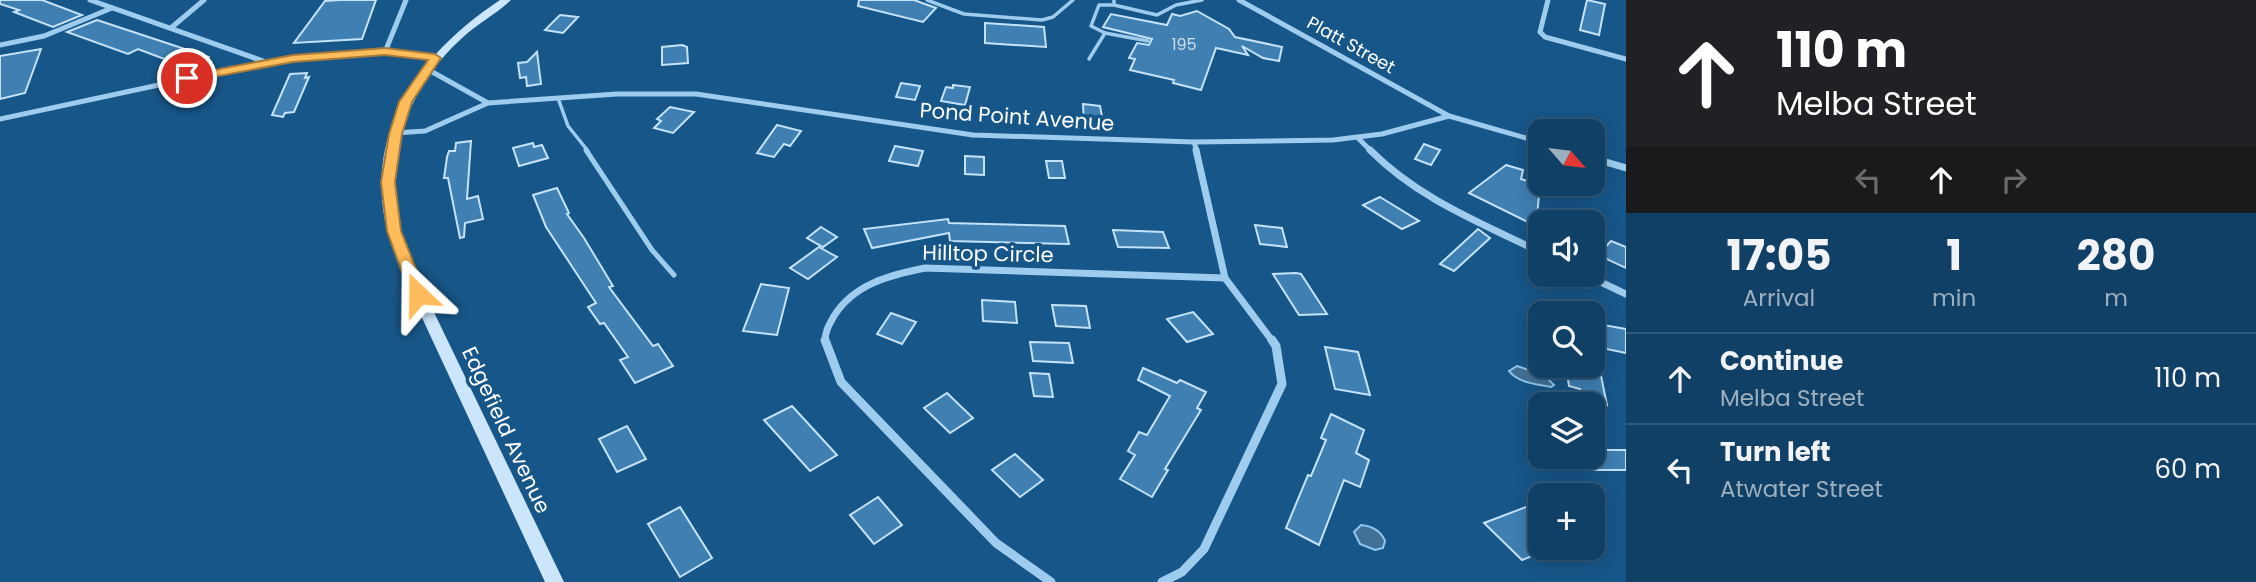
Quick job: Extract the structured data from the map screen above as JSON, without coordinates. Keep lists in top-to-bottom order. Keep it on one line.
{"streets":{"main road":["Edgefield Avenue"],"street":["Platt Street","Pond Point Avenue","Hilltop Circle"]},"crossings":[["Platt Street","Pond Point Avenue"],["Pond Point Avenue","Edgefield Avenue"]],"house_numbers":["195"],"north":"bottom right","page":{"turn":["110 m","Melba Street"],"map_buttons":"+","eta":["17:05","Arrival","1","min","280","m"],"list":[{"name":"Continue","note":"Melba Street","value":"110 m"},{"name":"Turn left","note":"Atwater Street","value":"60 m"}]}}
